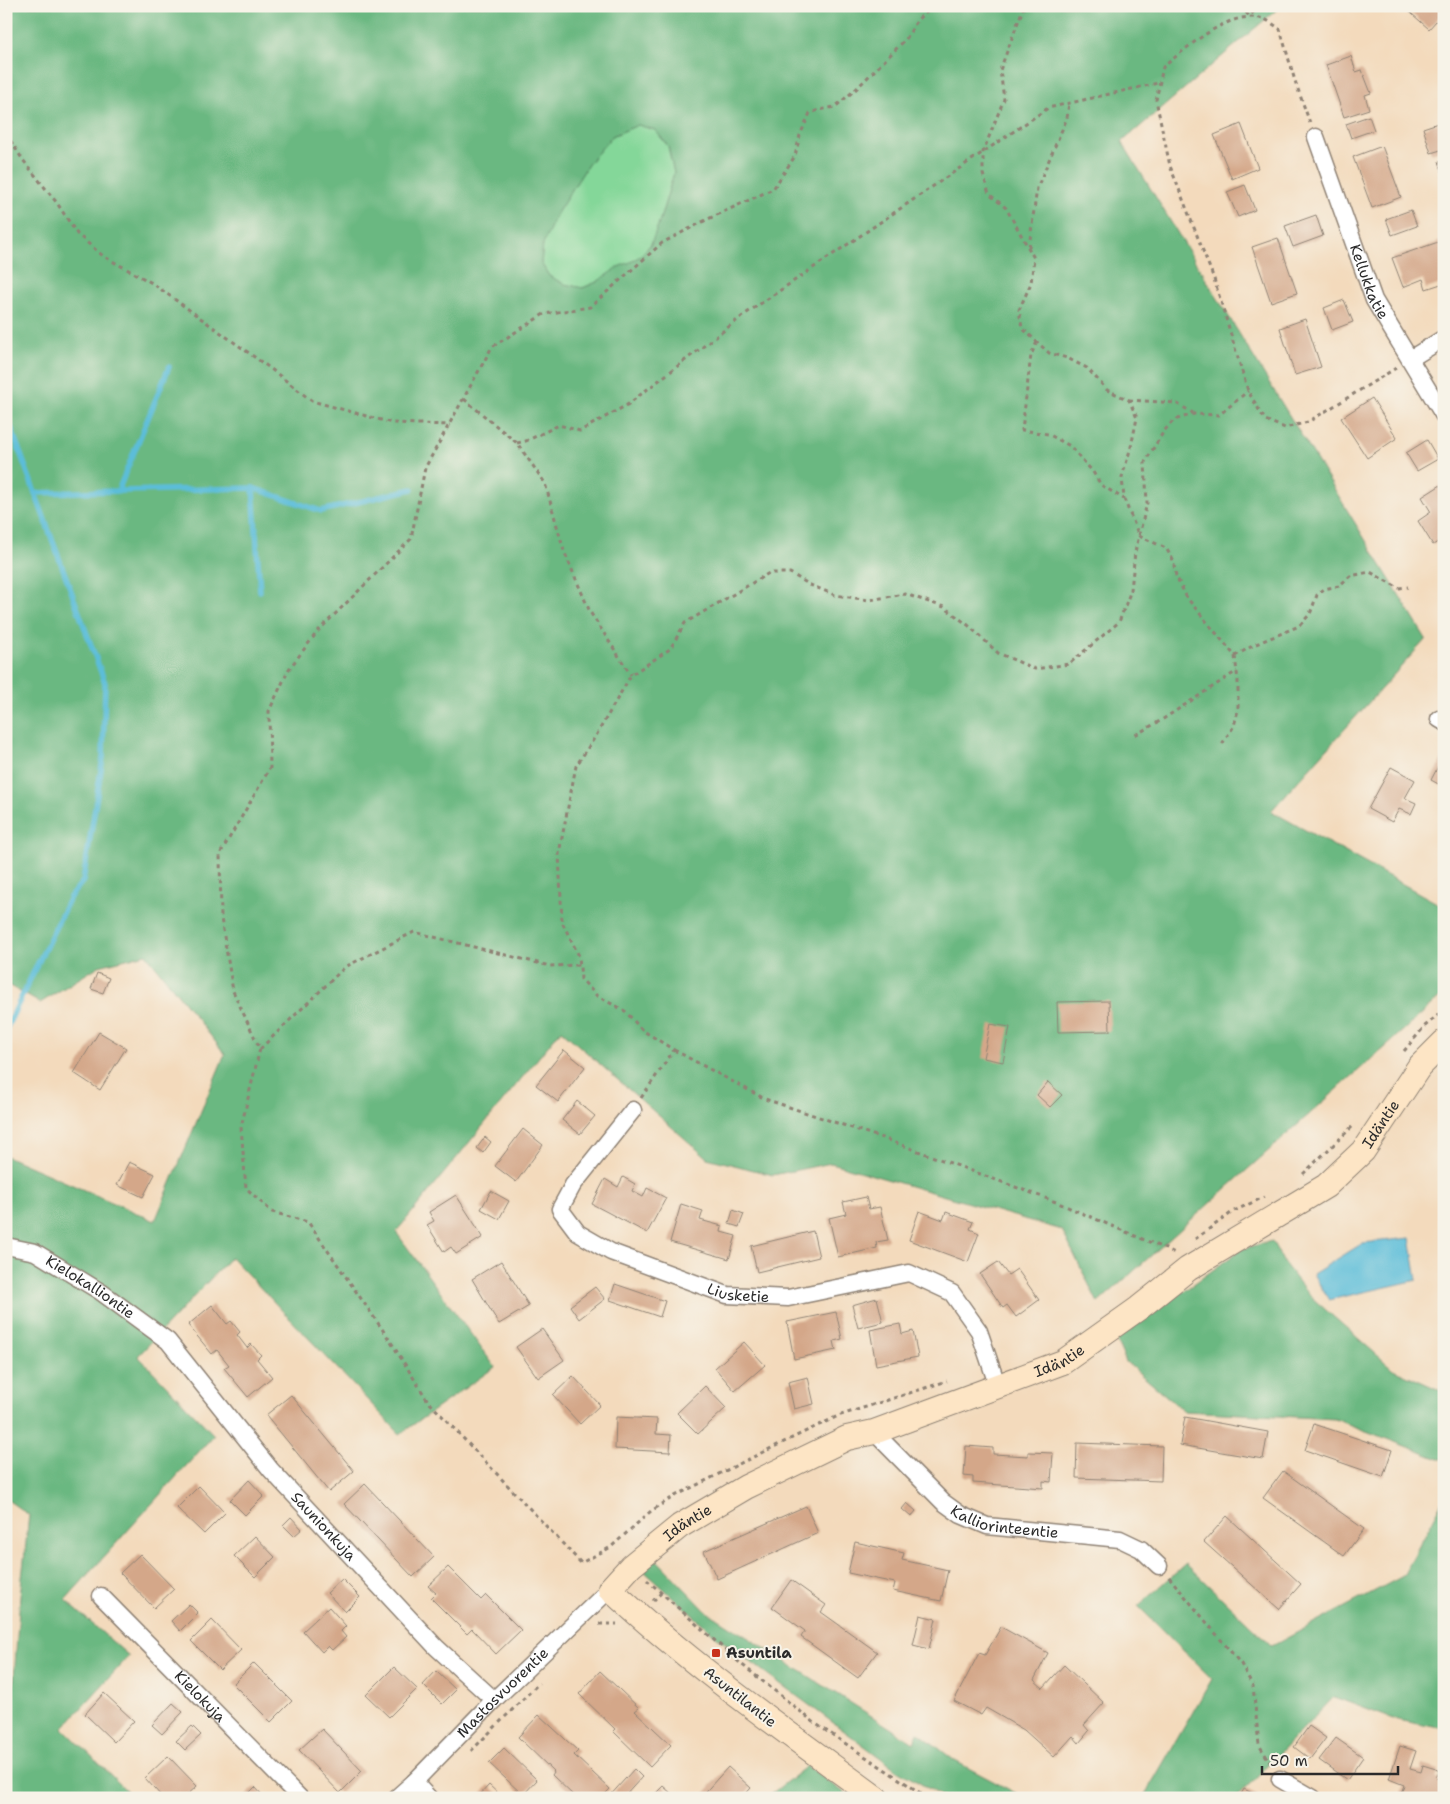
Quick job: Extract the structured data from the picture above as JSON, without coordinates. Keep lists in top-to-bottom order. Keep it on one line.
{"streets":{"street":["Kellukkatie","Idäntie","Kielokalliontie","Liusketie","Kalliorinteentie","Saunionkuja","Mastosvuorentie","Kielokuja","Asuntilantie"]},"crossings":[["Idäntie","Liusketie"],["Idäntie","Kalliorinteentie"],["Idäntie","Mastosvuorentie"],["Idäntie","Asuntilantie"],["Kielokalliontie","Saunionkuja"],["Saunionkuja","Mastosvuorentie"],["Mastosvuorentie","Asuntilantie"]],"places":{"transit":["Asuntila"]},"scale_bar":"50 m"}
